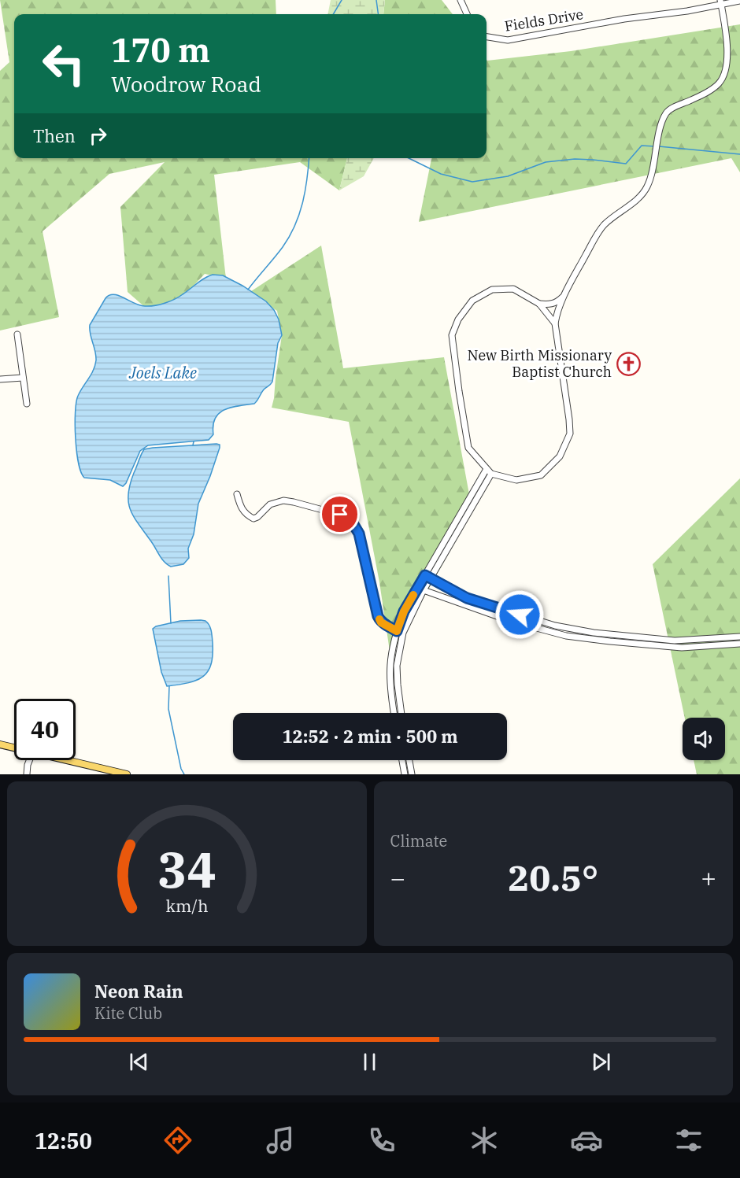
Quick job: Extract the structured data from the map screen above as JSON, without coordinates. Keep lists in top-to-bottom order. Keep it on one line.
{"streets":{"street":["Fields Drive"]},"water":["Joels Lake"],"places":{"church":["New Birth Missionary Baptist Church"]},"page":{"turn":["170 m","Woodrow Road"],"then":"Then","limit":"40","trip":"12:52 · 2 min · 500 m","tile":"Climate","heat":["−","20.5°","+"],"song":["Neon Rain","Kite Club"],"tabs":"12:50","gauge":["34","km/h"]}}
